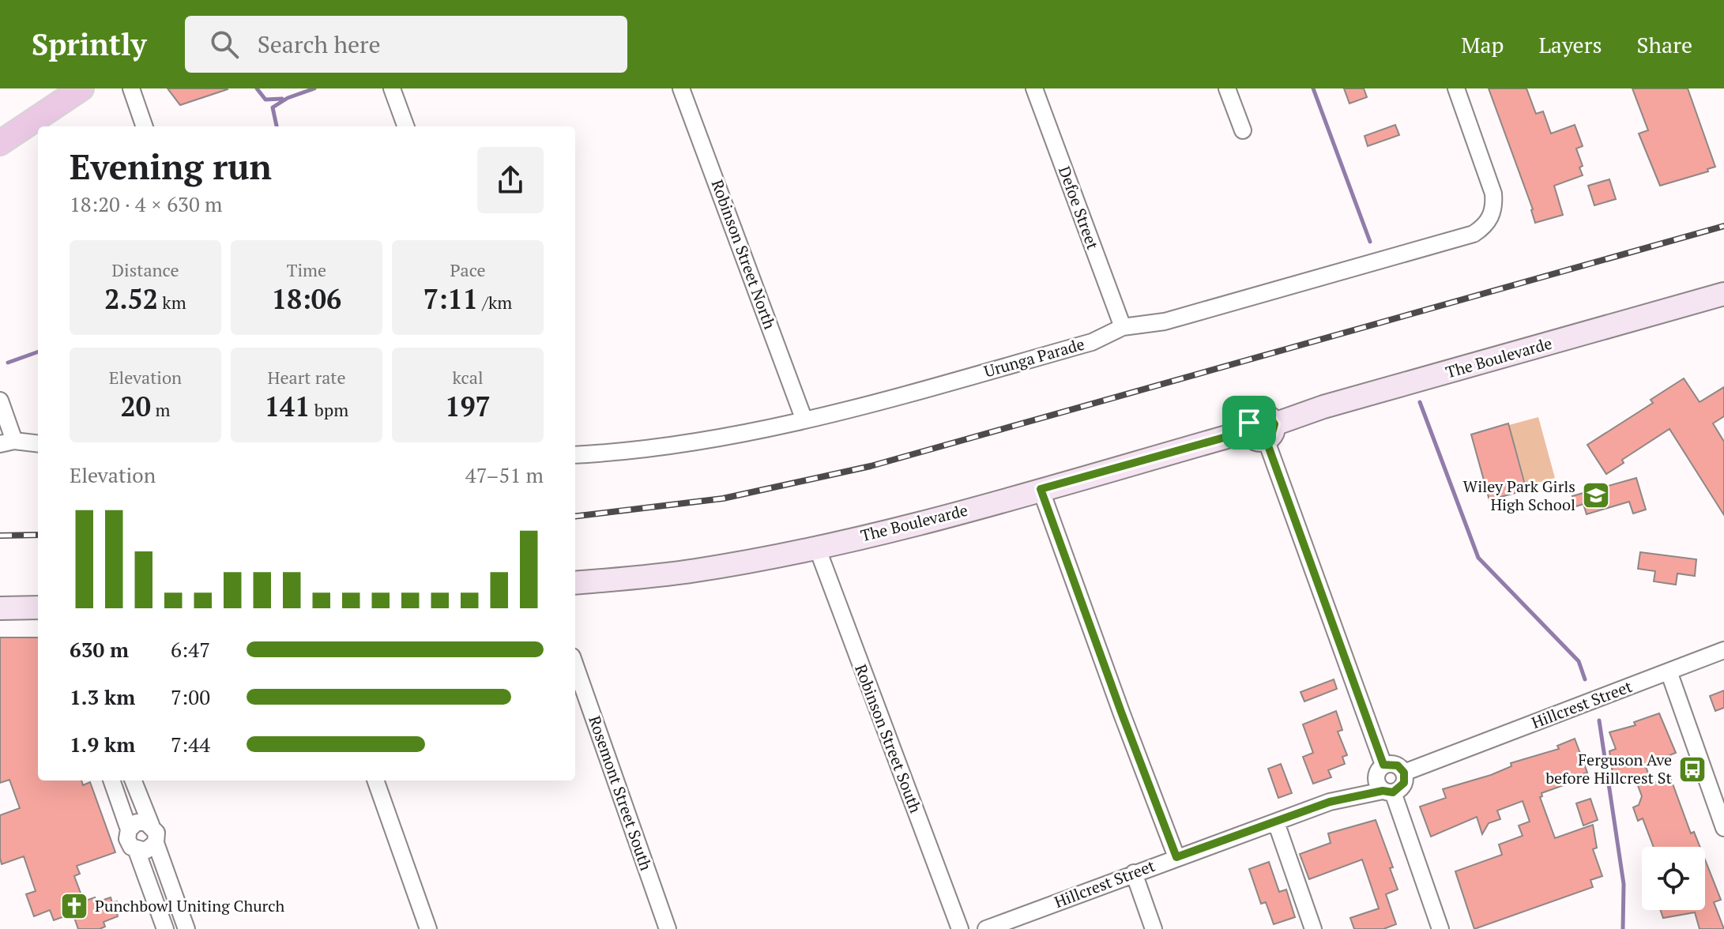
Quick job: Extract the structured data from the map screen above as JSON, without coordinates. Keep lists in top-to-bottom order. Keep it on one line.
{"streets":{"street":["Defoe Street","Robinson Street North","Urunga Parade","The Boulevarde","Hillcrest Street","Robinson Street South","Rosemont Street South"]},"crossings":[["Defoe Street","Urunga Parade"],["Robinson Street North","Urunga Parade"],["The Boulevarde","Robinson Street South"]],"places":{"school or university":["Wiley Park Girls High School"],"bus stop":["Ferguson Ave before Hillcrest St"],"church":["Punchbowl Uniting Church"]},"page":{"header":"Sprintly","search":"Search here","nav":["Map","Layers","Share"],"heading":["Evening run","18:20 · 4 × 630 m"],"stats":[["Distance","2.52 km"],["Time","18:06"],["Pace","7:11 /km"],["Elevation","20 m"],["Heart rate","141 bpm"],["kcal","197"]],"chart":["Elevation","47–51 m"],"list":[{"name":"630 m","note":"6:47"},{"name":"1.3 km","note":"7:00"},{"name":"1.9 km","note":"7:44"}]}}
